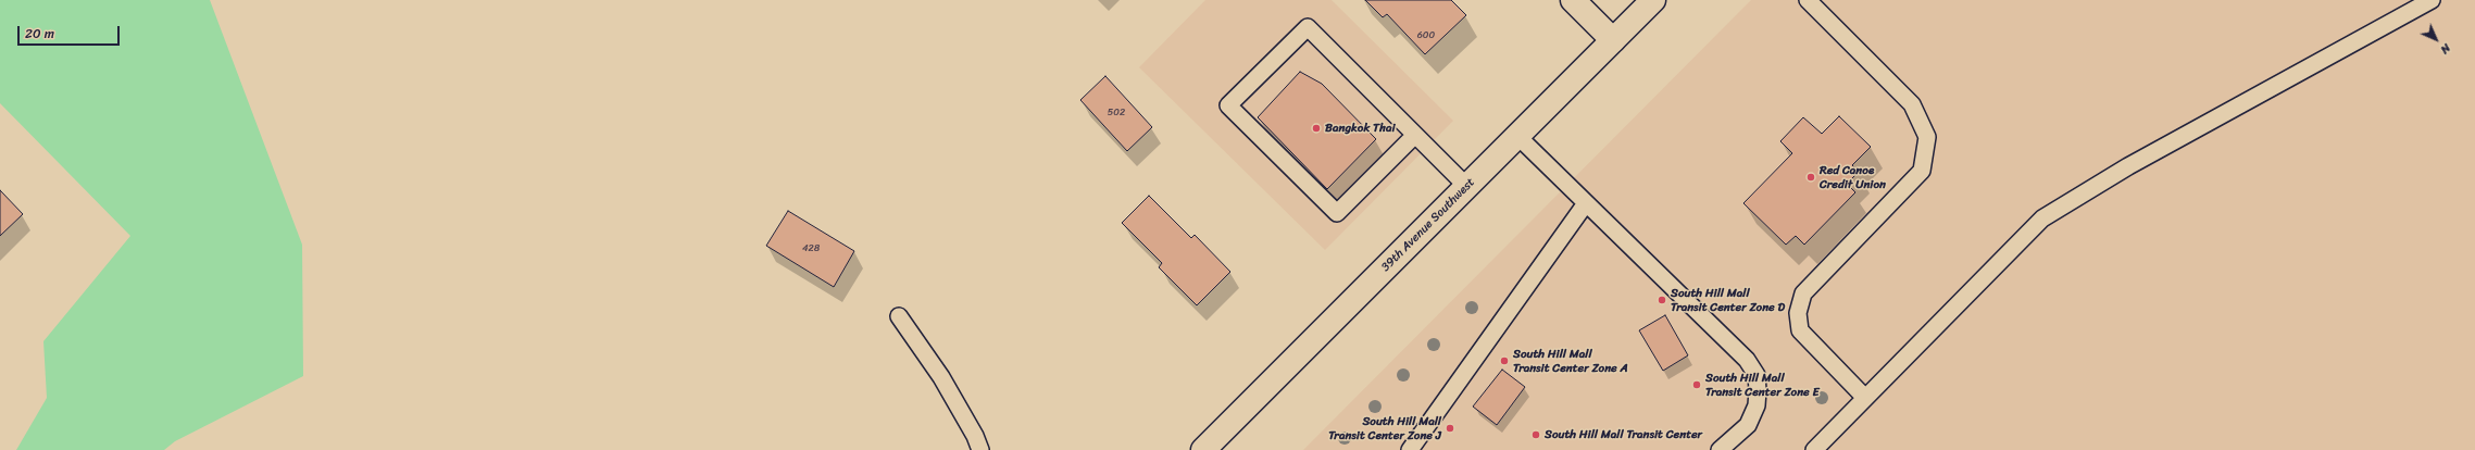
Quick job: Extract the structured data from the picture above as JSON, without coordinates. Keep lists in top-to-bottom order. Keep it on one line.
{"streets":{"main road":["39th Avenue Southwest"]},"places":["Bangkok Thai","Red Canoe Credit Union","South Hill Mall Transit Center Zone D","South Hill Mall Transit Center Zone A","South Hill Mall Transit Center Zone E","South Hill Mall Transit Center Zone J","South Hill Mall Transit Center"],"house_numbers":["600","502","428"],"scale_bar":"20 m","north":"bottom right"}
